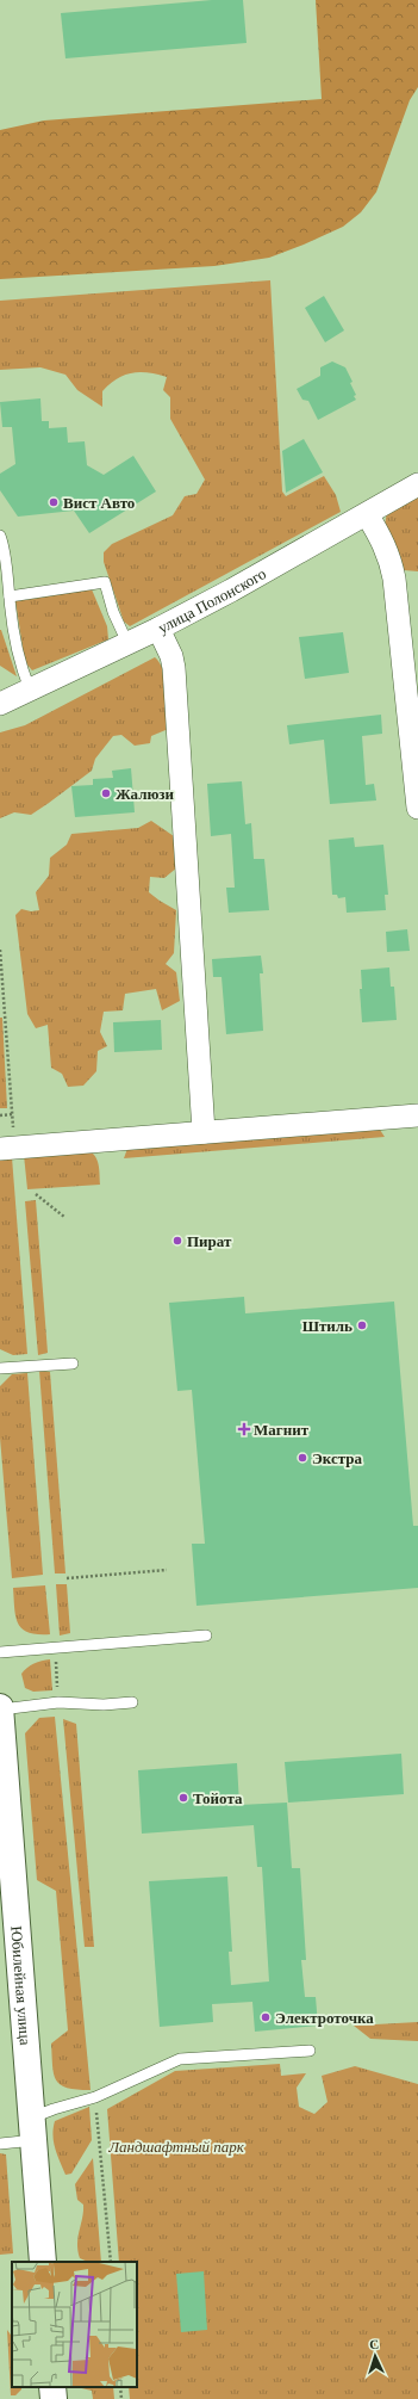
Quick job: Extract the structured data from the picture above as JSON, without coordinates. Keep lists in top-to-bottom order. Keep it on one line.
{"streets":{"main road":["Юбилейная улица"],"street":["улица Полонского"]},"parks":["Ландшафтный парк"],"places":{"other":["Вист Авто","Жалюзи","Пират","Штиль","Экстра","Тойота","Электроточка"],"health":["Магнит"]},"north":"top"}
